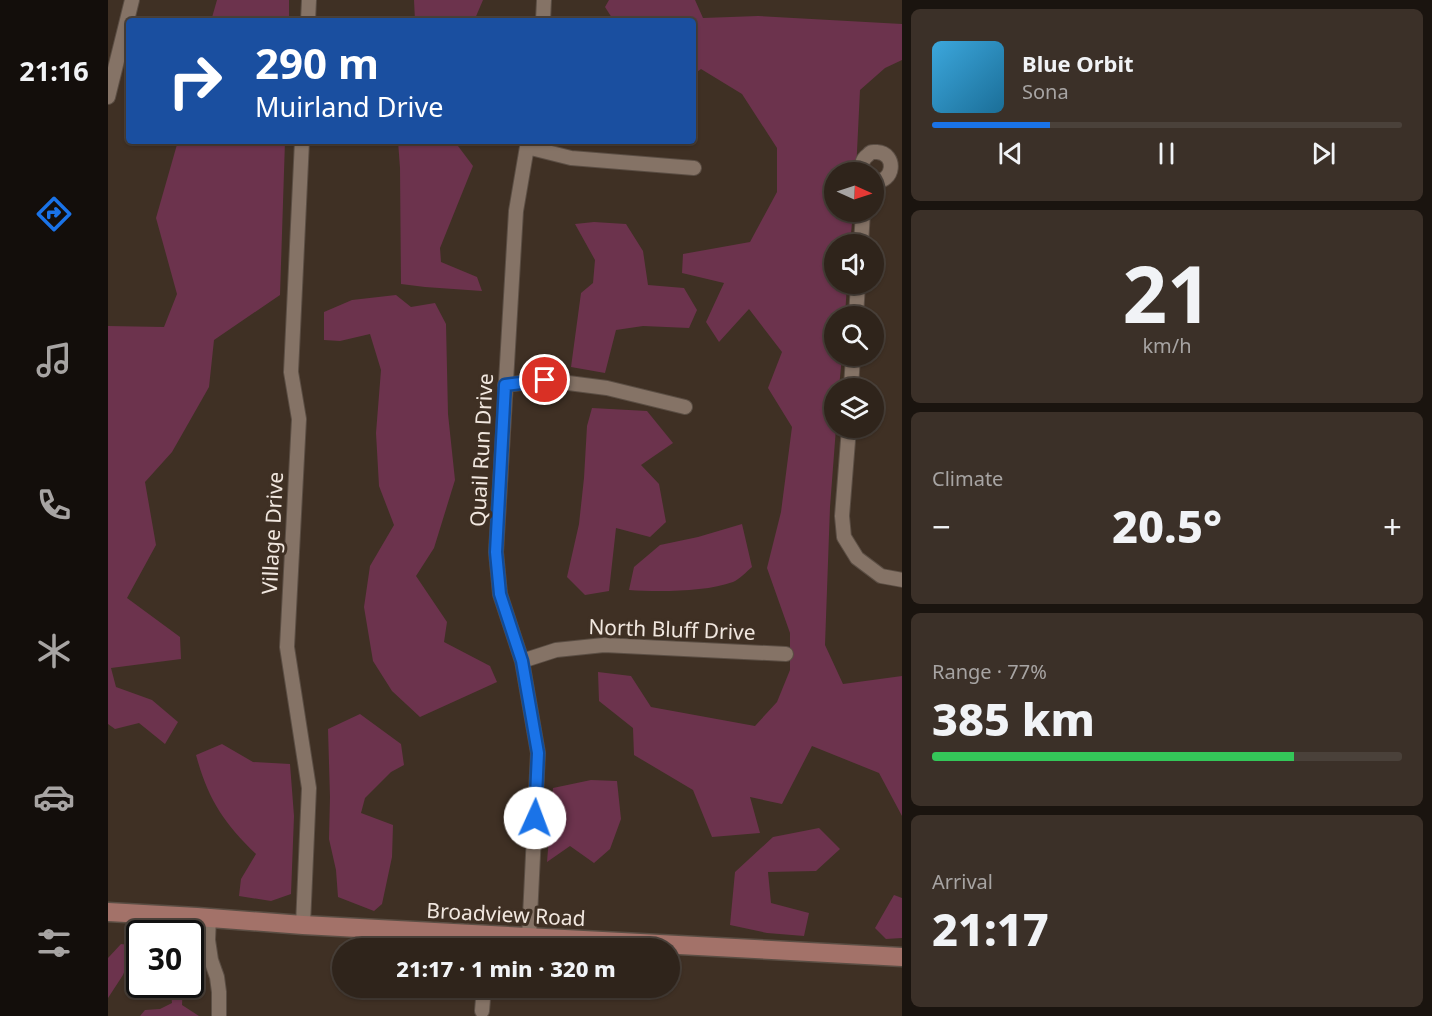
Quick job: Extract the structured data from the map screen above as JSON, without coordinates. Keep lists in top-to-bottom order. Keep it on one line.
{"streets":{"main road":["Broadview Road"],"street":["Quail Run Drive","Village Drive","North Bluff Drive"]},"crossings":[["Quail Run Drive","North Bluff Drive"],["Quail Run Drive","Broadview Road"],["Village Drive","Broadview Road"]],"north":"right","page":{"tabs":"21:16","turn":["290 m","Muirland Drive"],"song":["Blue Orbit","Sona"],"tile":[["21","km/h"],"Climate",["Range · 77%","385 km"],["Arrival","21:17"]],"heat":["−","20.5°","+"],"limit":"30","trip":"21:17 · 1 min · 320 m"}}
